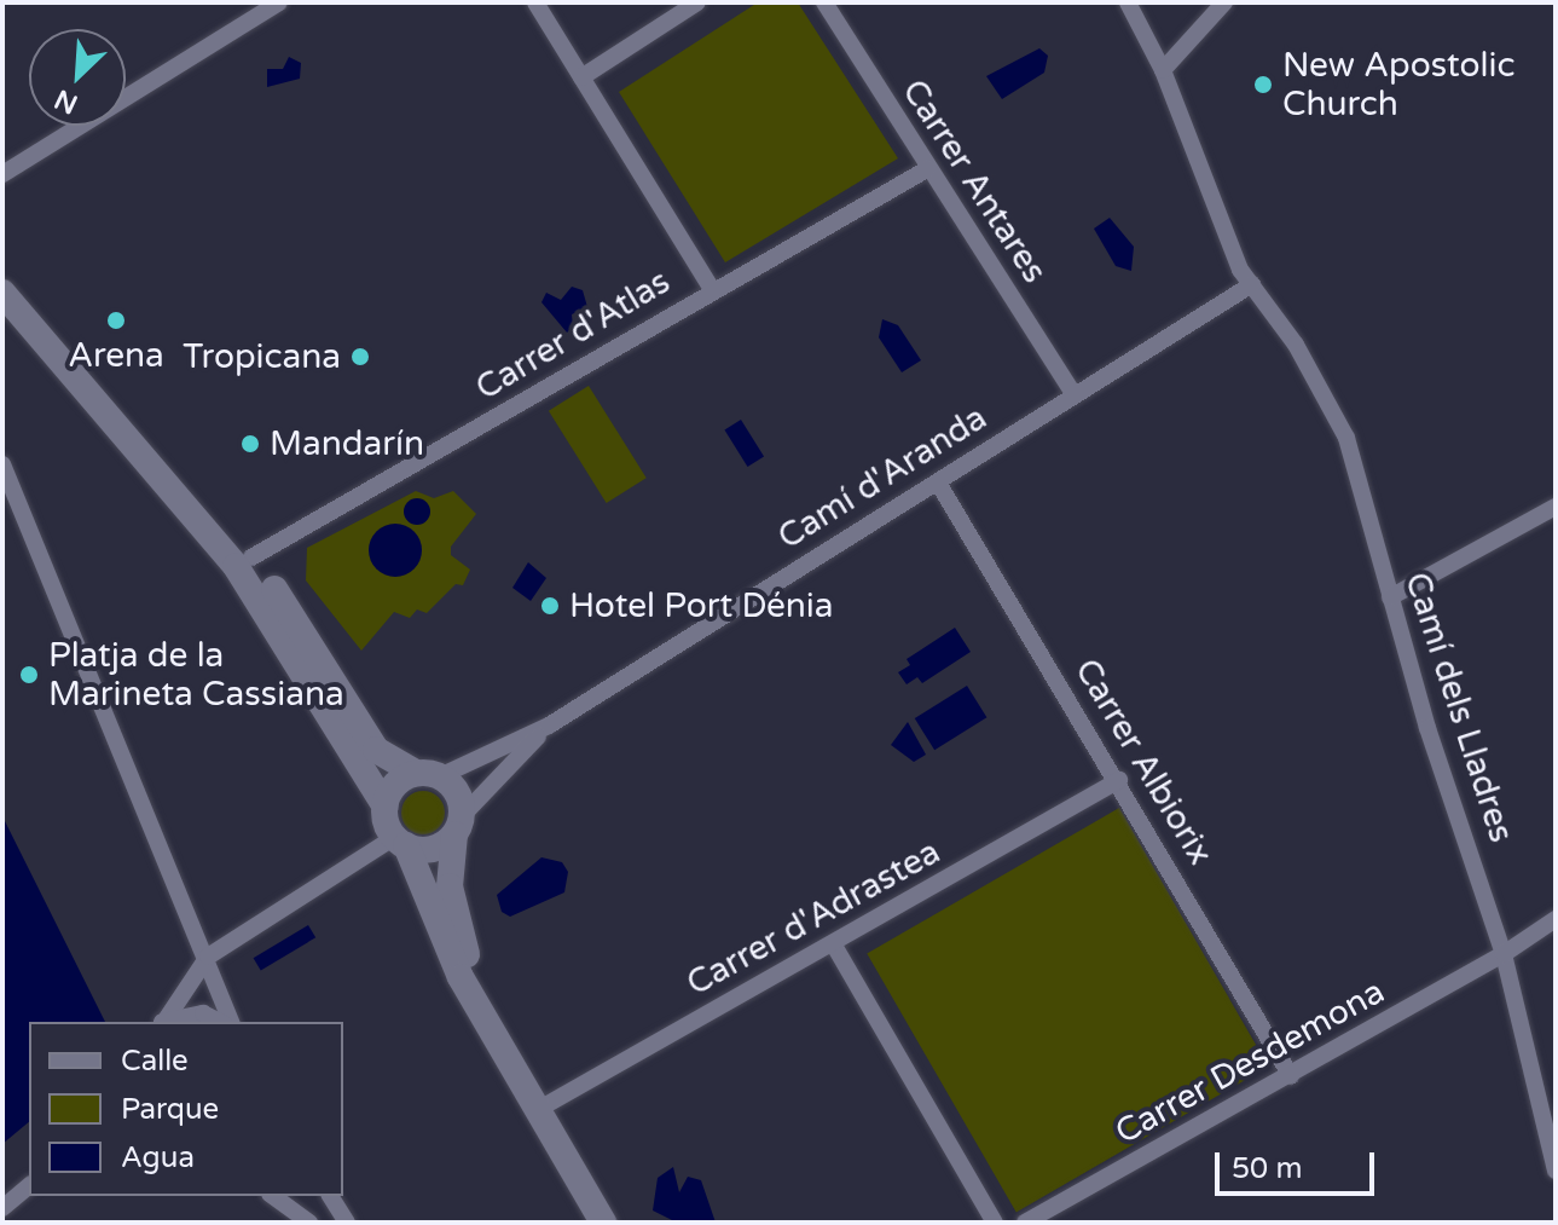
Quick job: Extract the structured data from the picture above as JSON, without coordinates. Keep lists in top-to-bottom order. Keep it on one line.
{"streets":{"street":["Carrer Antares","Carrer d'Atlas","Camí d'Aranda","Camí dels Lladres","Carrer Albiorix","Carrer d'Adrastea","Carrer Desdemona"]},"crossings":[["Carrer Antares","Carrer d'Atlas"],["Carrer Antares","Camí d'Aranda"],["Camí d'Aranda","Camí dels Lladres"],["Camí d'Aranda","Carrer Albiorix"],["Camí dels Lladres","Carrer Desdemona"],["Carrer Albiorix","Carrer d'Adrastea"],["Carrer Albiorix","Carrer Desdemona"]],"places":["New Apostolic Church","Arena","Tropicana","Mandarín","Hotel Port Dénia","Platja de la Marineta Cassiana"],"legend":["Calle","Parque","Agua"],"scale_bar":"50 m","north":"bottom left"}
